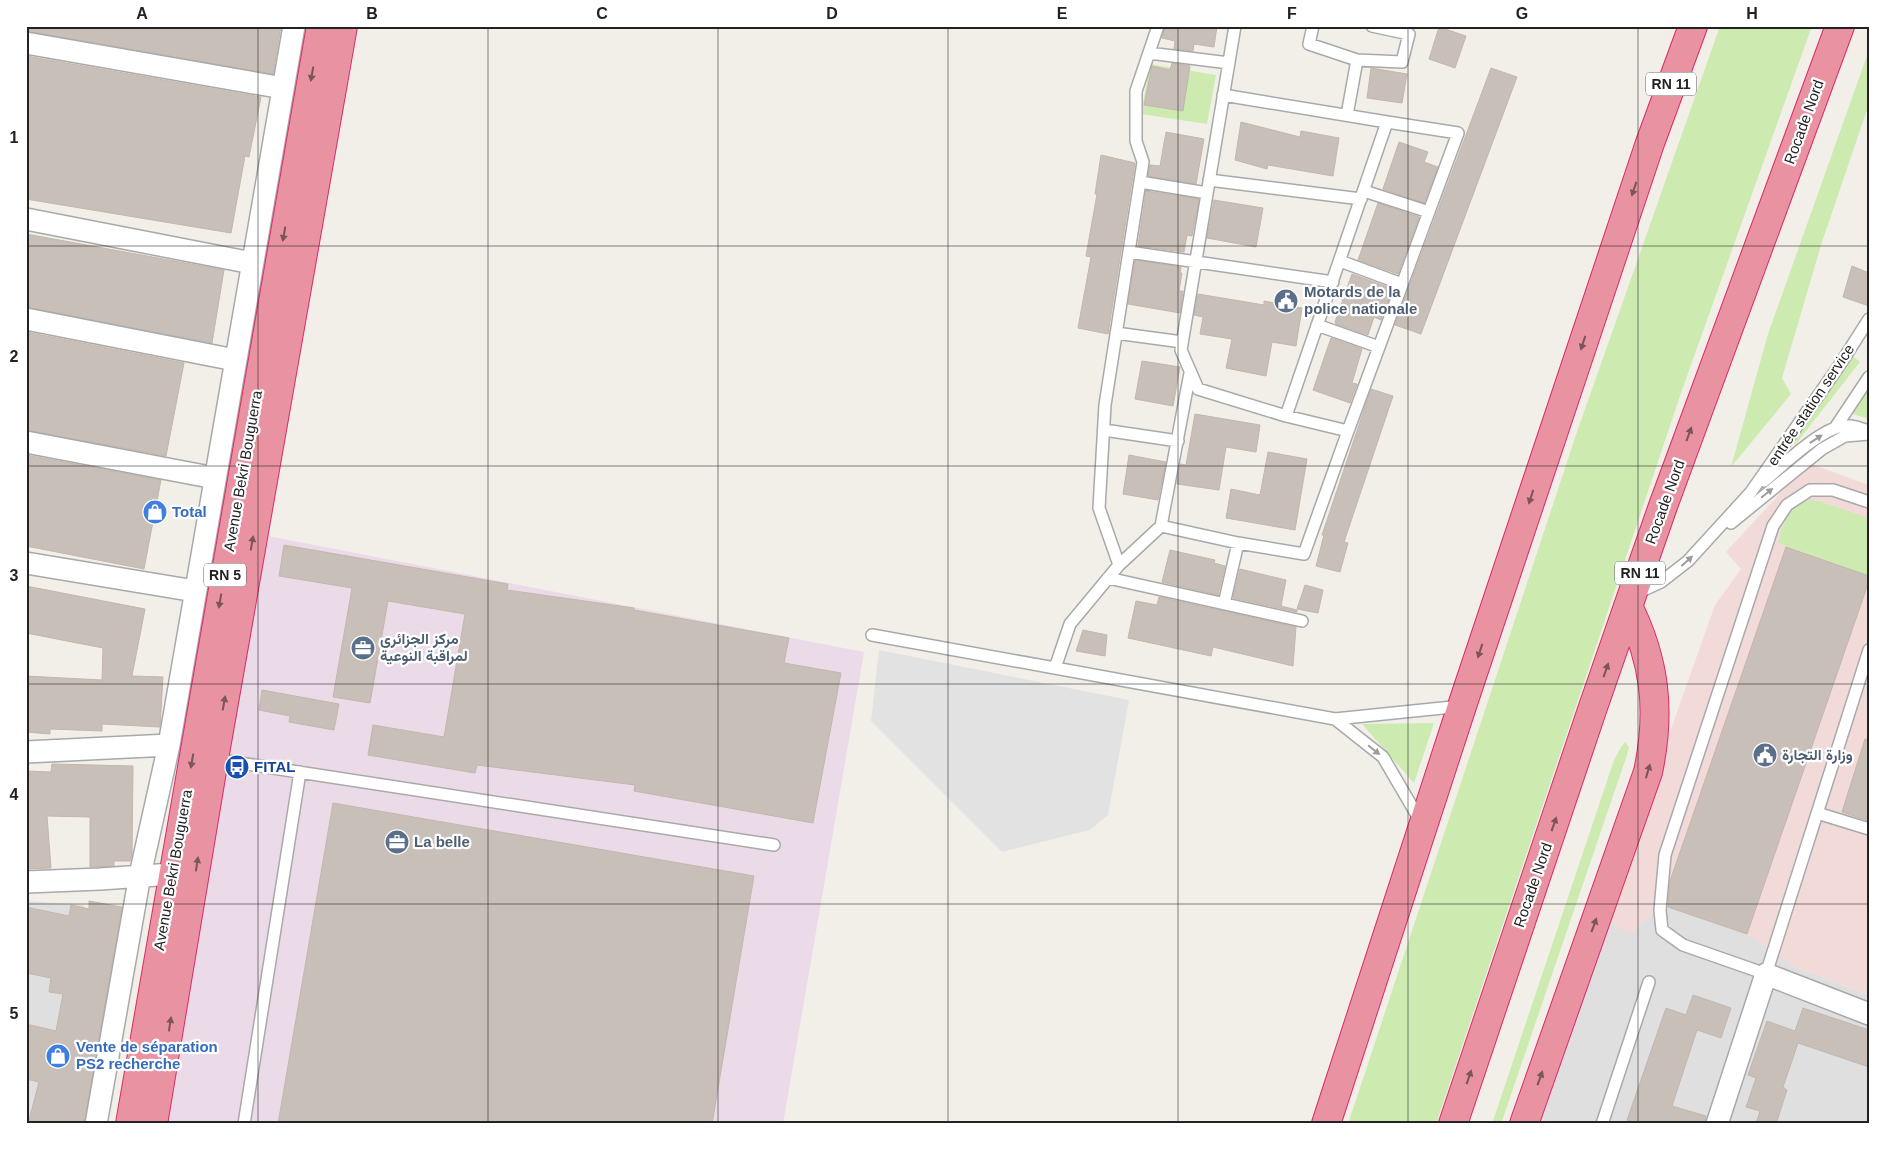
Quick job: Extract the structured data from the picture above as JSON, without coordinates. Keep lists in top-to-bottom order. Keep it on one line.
{"streets":{"highway":["RN 11","Rocade Nord","Avenue Bekri Bouguerra","RN 5"],"lane":["entrée station service"]},"crossings":[["Rocade Nord","entrée station service"]],"places":{"public building":["Motards de la police nationale","وزارة التجارة"],"shop":["Total","Vente de séparation PS2 recherche"],"office":["مركز الجزائري لمراقبة النوعية","La belle"],"bus stop":["FITAL"]},"grid":{"columns":["A","B","C","D","E","F","G","H"],"rows":["1","2","3","4","5"]}}
